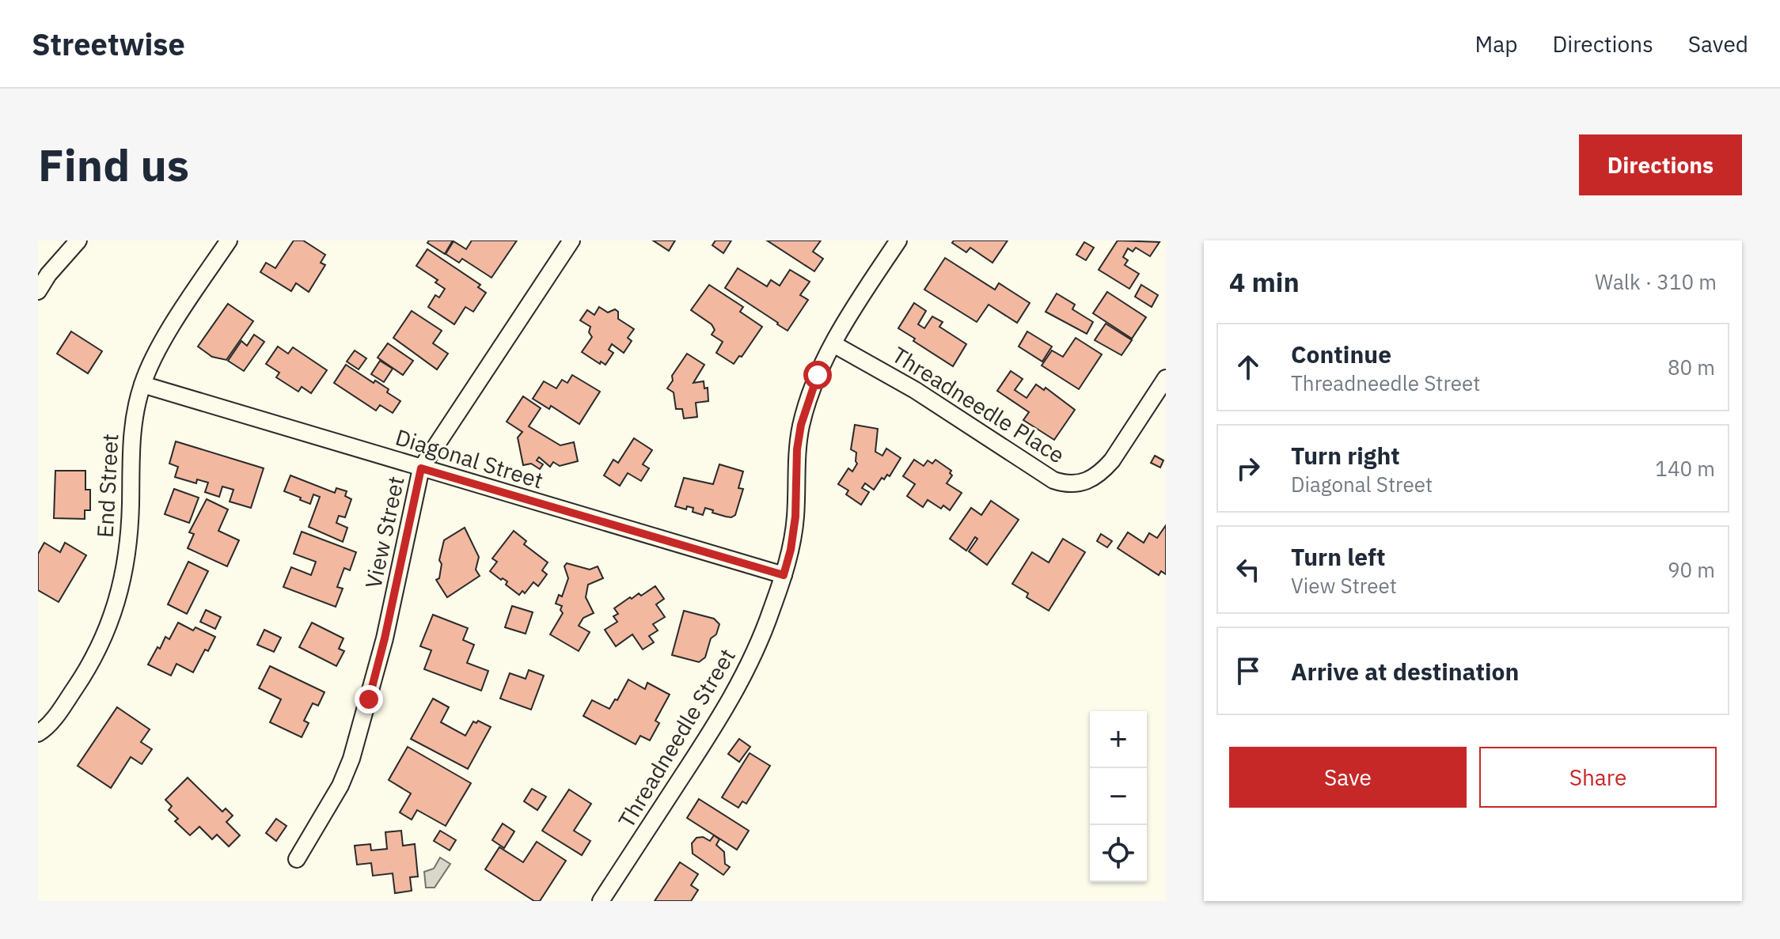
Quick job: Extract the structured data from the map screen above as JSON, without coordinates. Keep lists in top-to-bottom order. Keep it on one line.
{"streets":{"street":["Threadneedle Place","Diagonal Street","End Street","View Street","Threadneedle Street"]},"crossings":[["Threadneedle Place","Threadneedle Street"],["Diagonal Street","End Street"],["Diagonal Street","View Street"],["Diagonal Street","Threadneedle Street"]],"page":{"header":"Streetwise","nav":["Map","Directions","Saved"],"buttons":["Directions",["Save","Share"]],"title":"Find us","heading":["4 min","Walk · 310 m"],"list":[["Continue","Threadneedle Street","80 m"],["Turn right","Diagonal Street","140 m"],["Turn left","View Street","90 m"],"Arrive at destination"],"map_buttons":["+","−"]}}
